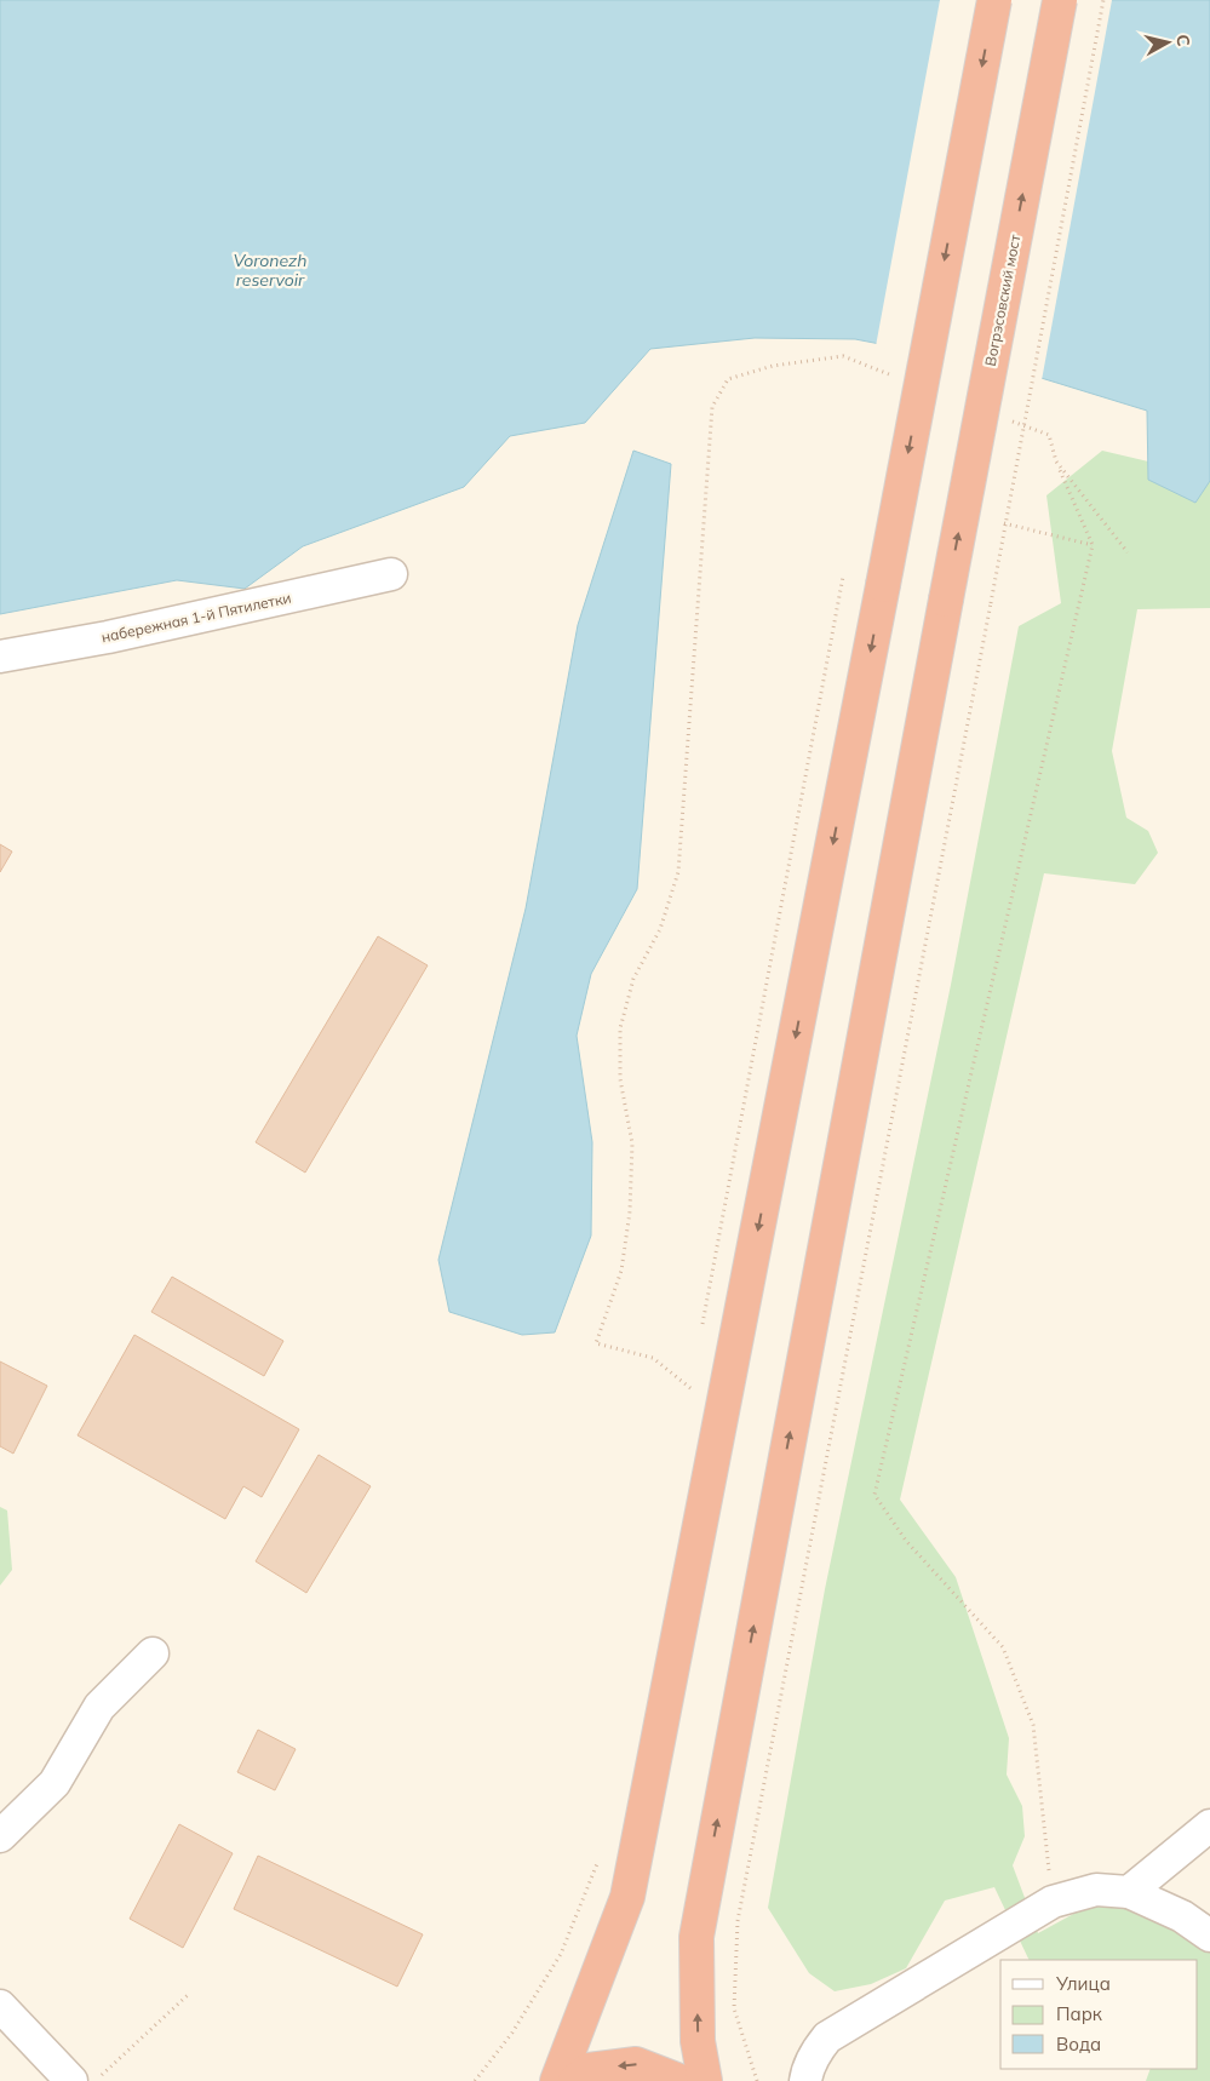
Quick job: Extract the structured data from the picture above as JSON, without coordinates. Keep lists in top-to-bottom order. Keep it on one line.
{"streets":{"highway":["Вогрэсовский мост"],"street":["набережная 1-й Пятилетки"]},"water":["Voronezh reservoir"],"legend":["Улица","Парк","Вода"],"north":"right"}
